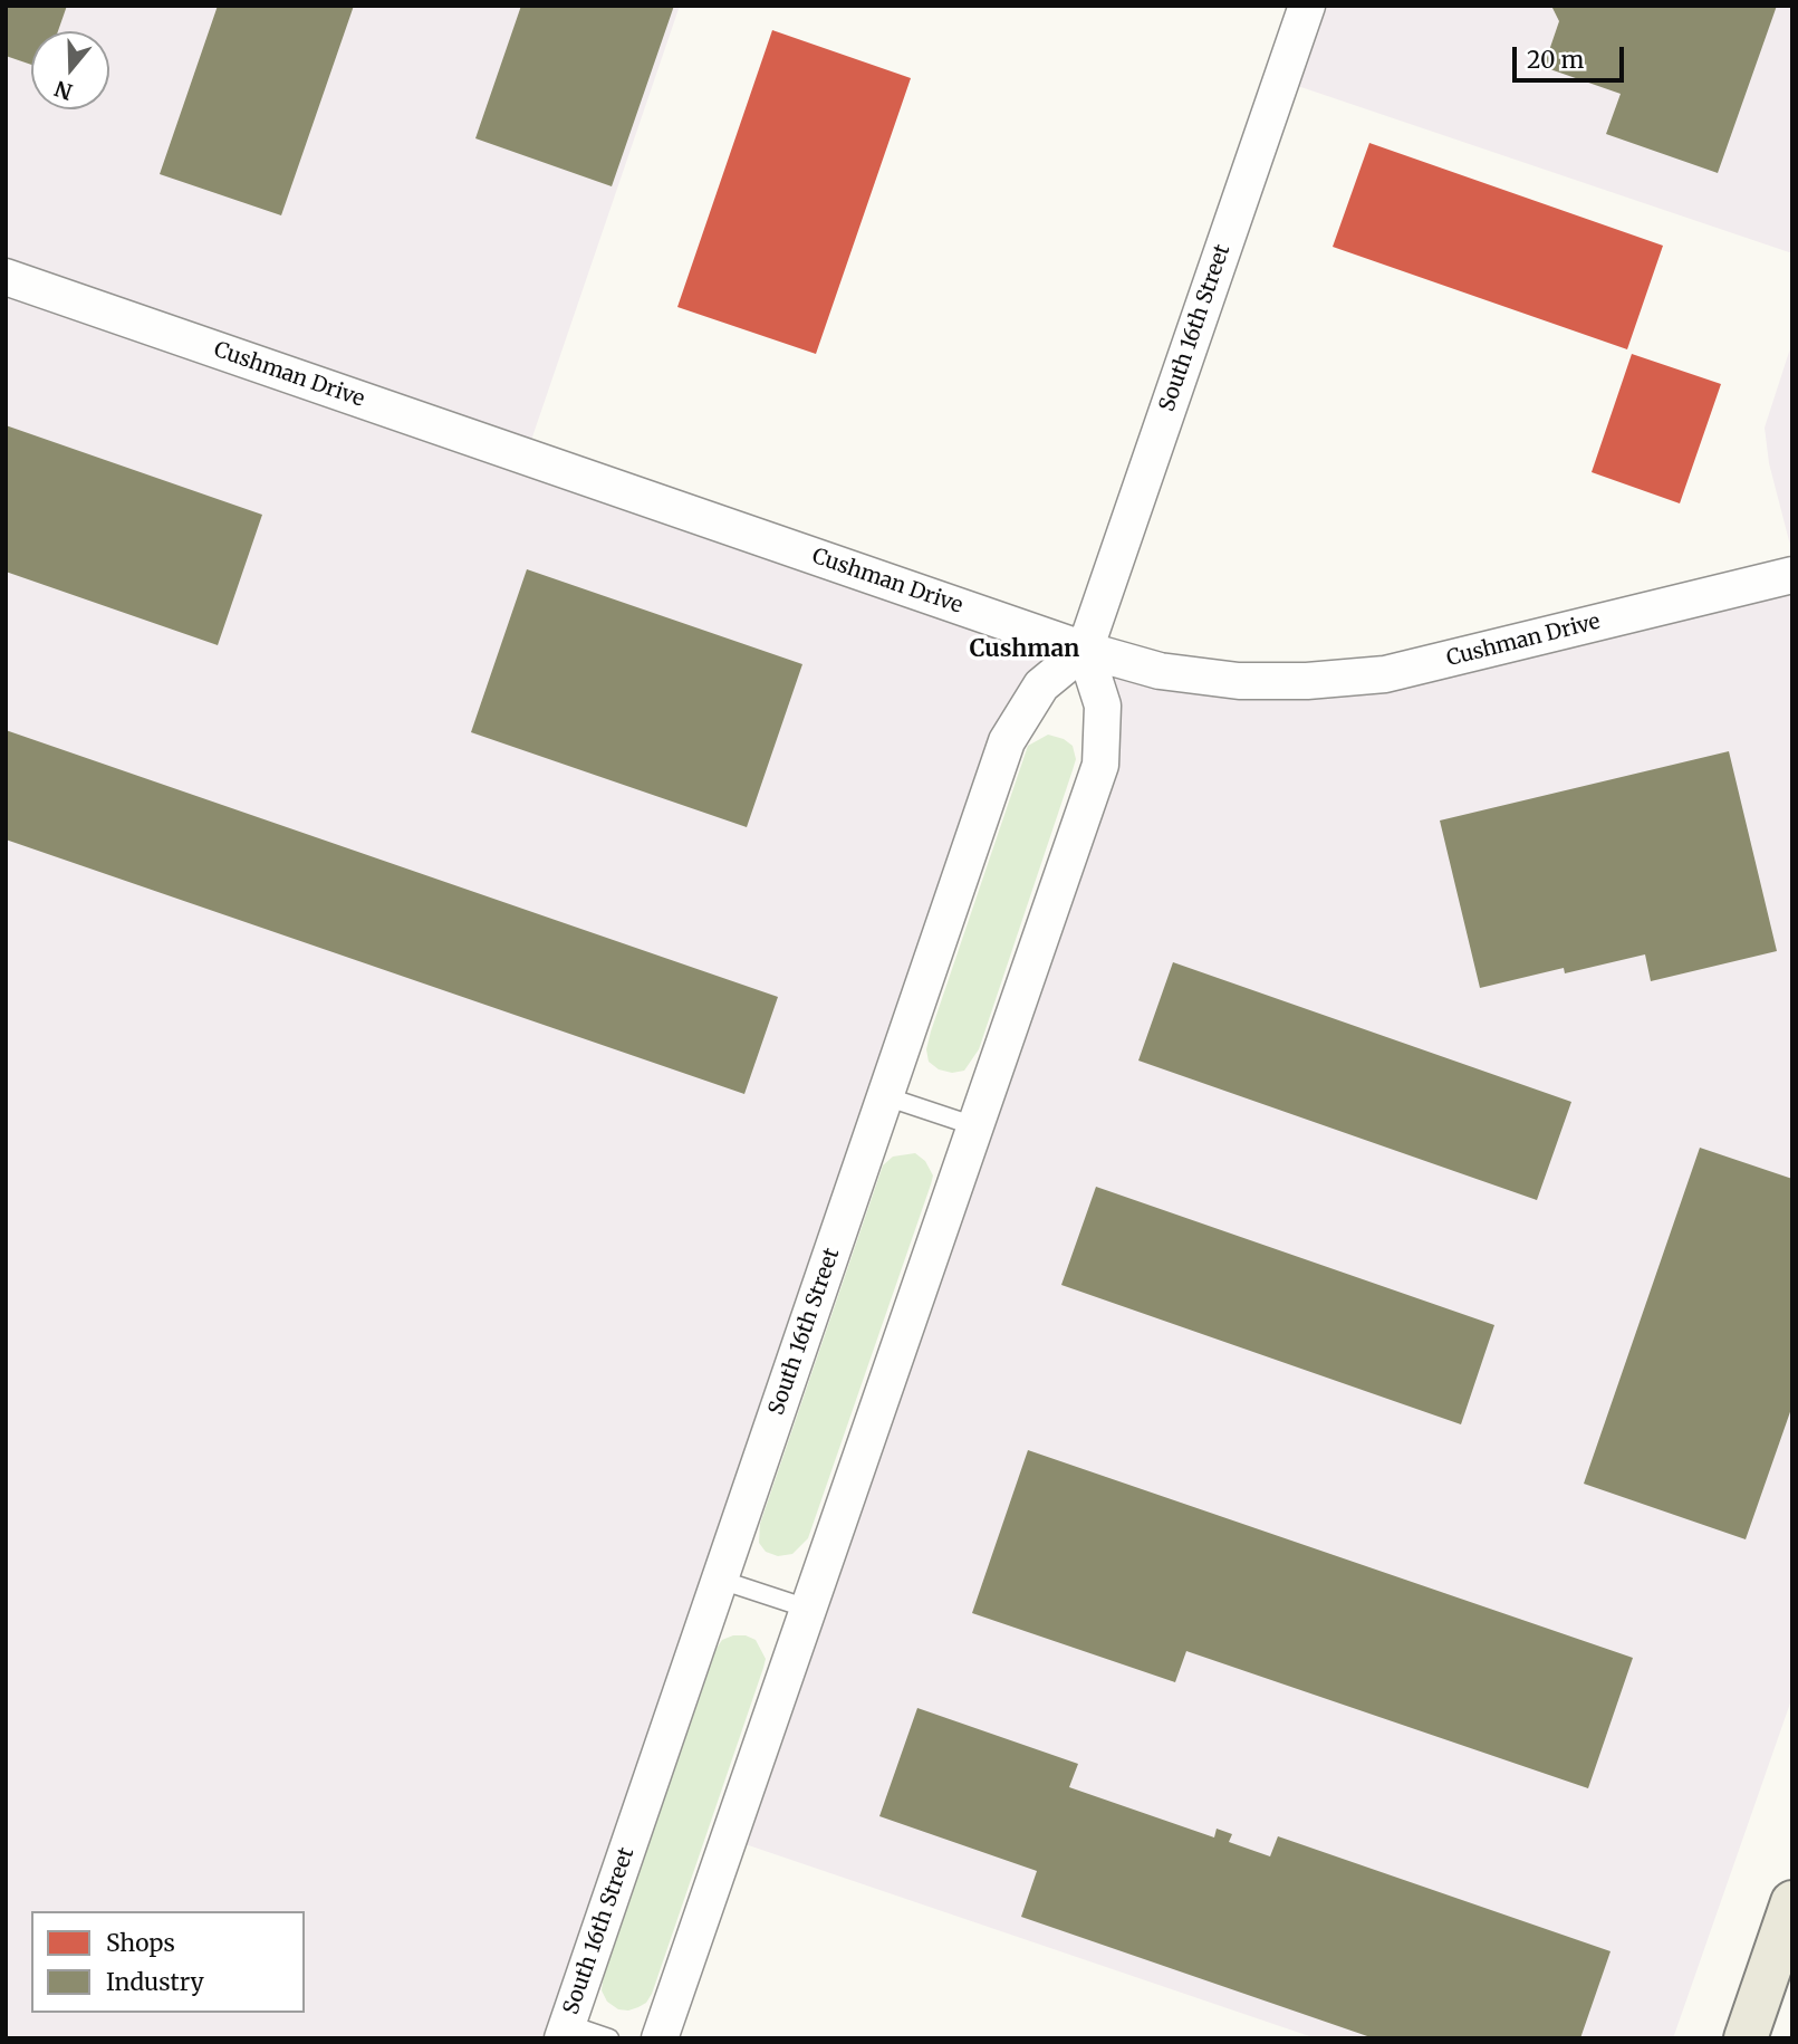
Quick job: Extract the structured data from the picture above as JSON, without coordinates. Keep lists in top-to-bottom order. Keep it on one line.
{"streets":{"street":["South 16th Street","Cushman Drive"]},"crossings":[["South 16th Street","Cushman Drive"]],"districts":["Cushman"],"legend":["Shops","Industry"],"scale_bar":"20 m","north":"bottom"}
